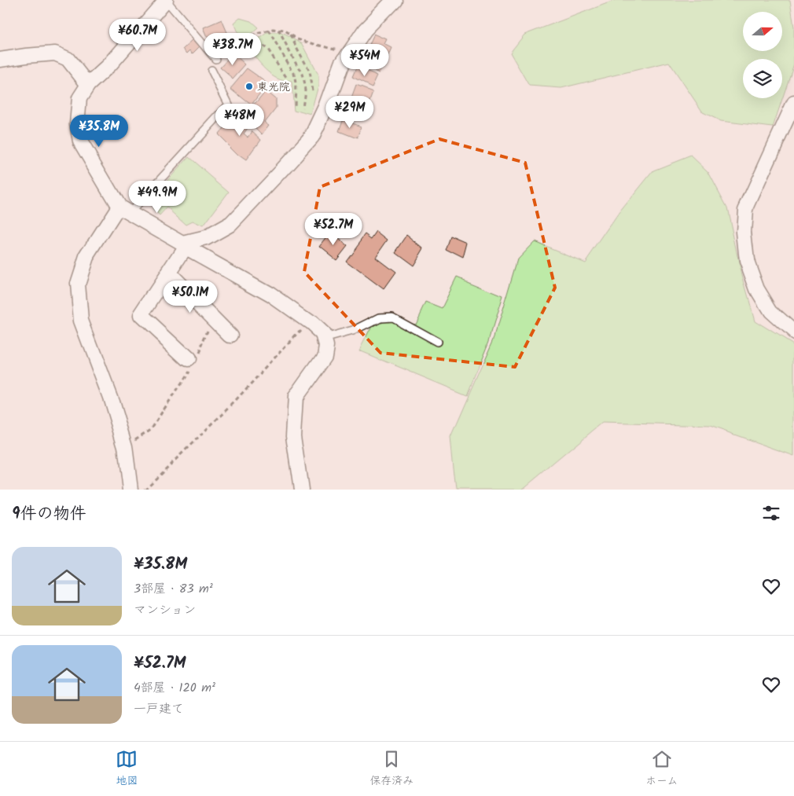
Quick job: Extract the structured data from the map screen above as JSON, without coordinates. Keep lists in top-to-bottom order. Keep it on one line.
{"places":["東光院"],"north":"right","page":{"price":["¥60.7M","¥38.7M","¥54M","¥29M","¥48M","¥35.8M","¥49.9M","¥52.7M","¥50.1M"],"heading":"9件の物件","list":[{"name":"¥35.8M","note":"3部屋 · 83 m² · マンション"},{"name":"¥52.7M","note":"4部屋 · 120 m² · 一戸建て"}],"tabs":["地図","保存済み","ホーム"]}}
